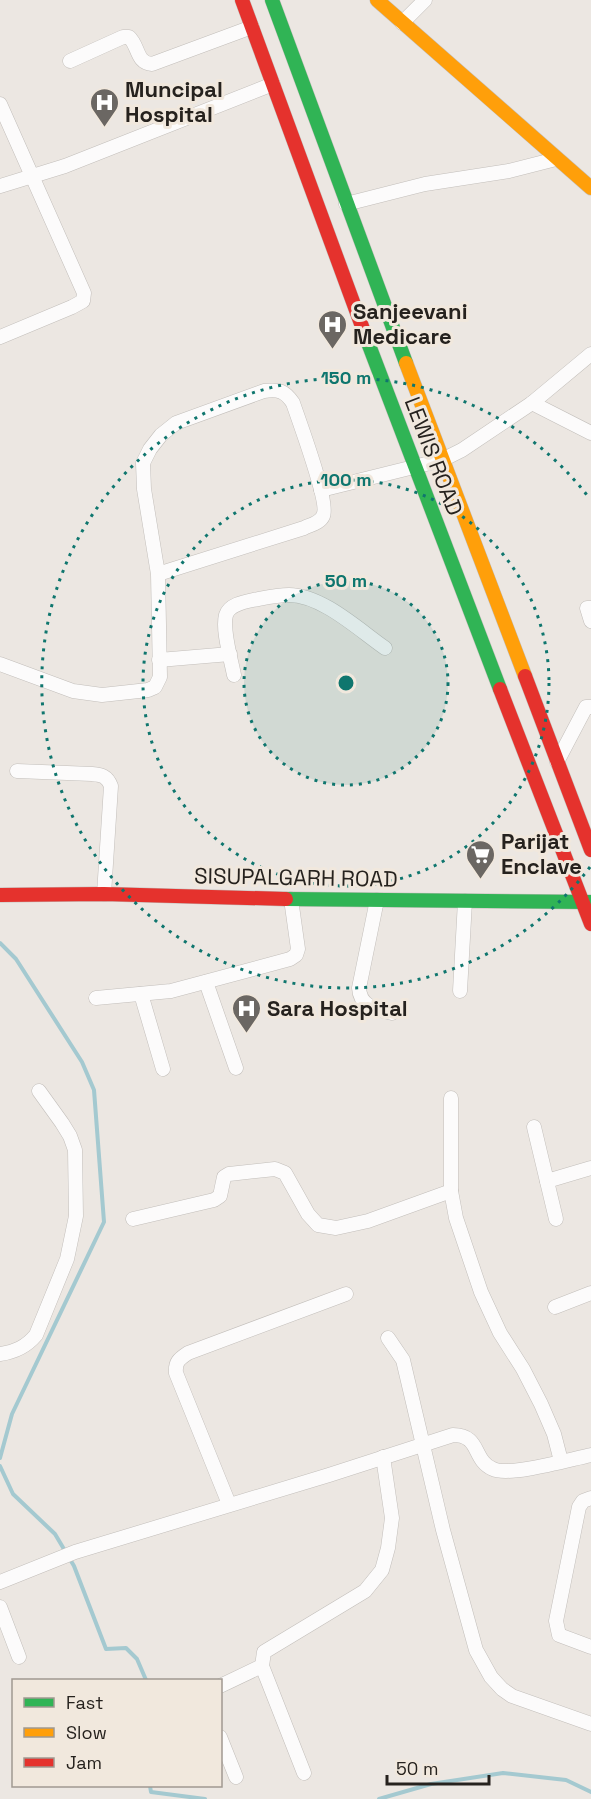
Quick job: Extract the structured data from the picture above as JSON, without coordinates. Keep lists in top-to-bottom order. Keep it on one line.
{"streets":{"main road":["LEWIS ROAD","SISUPALGARH ROAD"]},"crossings":[["LEWIS ROAD","SISUPALGARH ROAD"]],"places":{"hospital":["Muncipal Hospital","Sanjeevani Medicare","Sara Hospital"],"supermarket":["Parijat Enclave"]},"legend":["Fast","Slow","Jam"],"scale_bar":"50 m","rings":["150 m","100 m","50 m"]}
